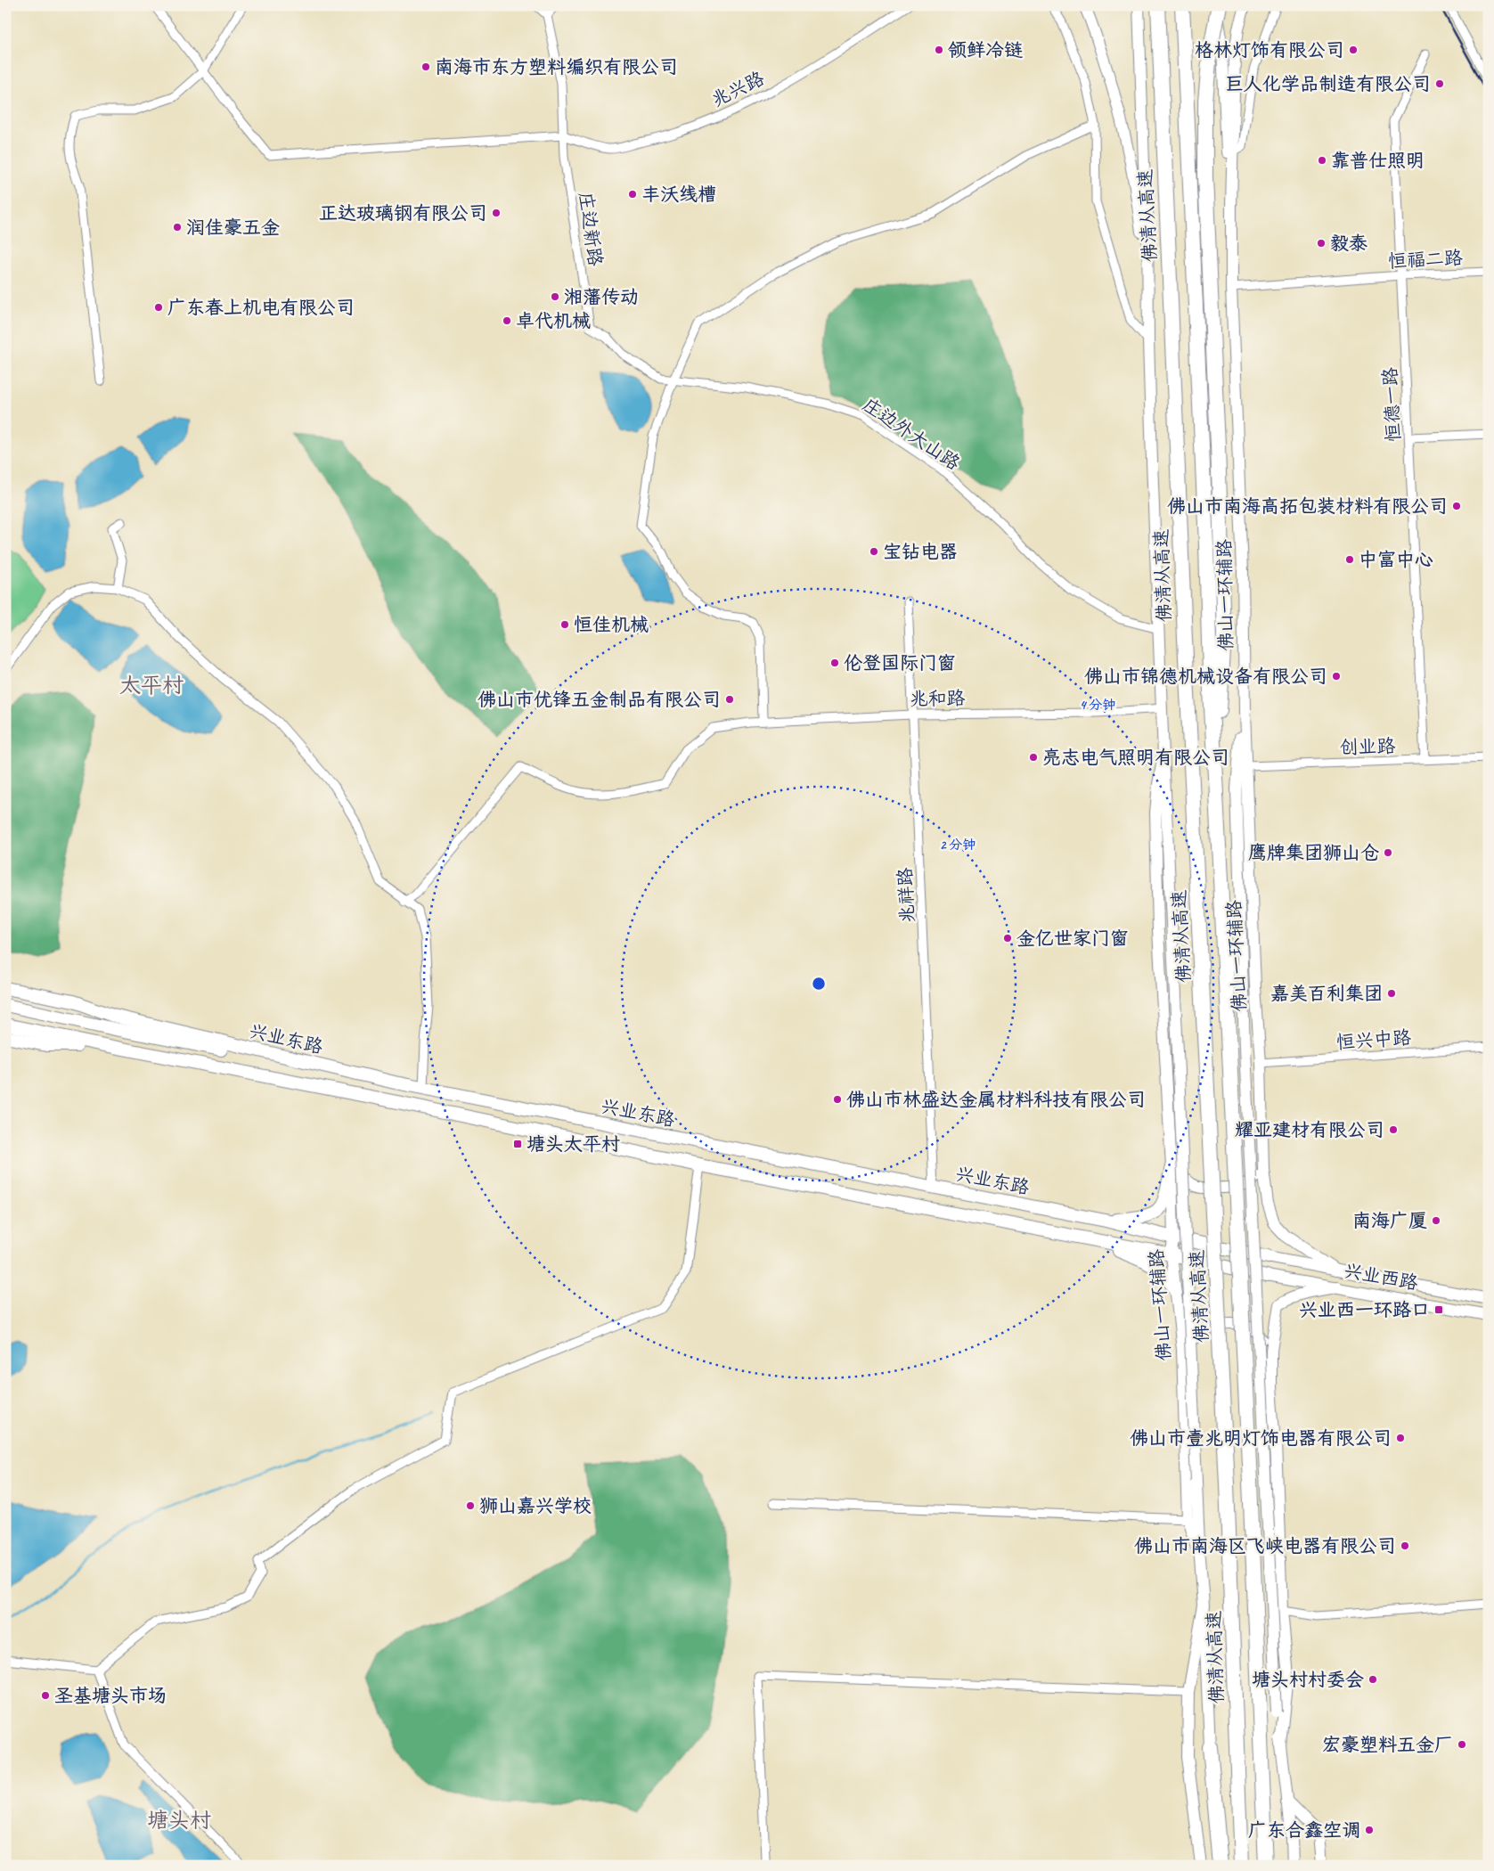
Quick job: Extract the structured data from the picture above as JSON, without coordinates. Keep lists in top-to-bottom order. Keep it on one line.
{"streets":{"highway":["佛清从高速"],"main road":["佛山一环辅路","兴业东路","兴业西路"],"street":["兆兴路","庄边新路","恒福二路","恒德一路","庄边外大山路","兆和路","创业路","兆祥路","恒兴中路"]},"crossings":[["兆兴路","庄边新路"],["庄边新路","庄边外大山路"],["恒福二路","恒德一路"],["恒福二路","佛山一环辅路"],["恒德一路","创业路"],["庄边外大山路","佛山一环辅路"],["佛山一环辅路","兆和路"],["佛山一环辅路","创业路"],["佛山一环辅路","兴业东路"],["佛山一环辅路","恒兴中路"],["佛山一环辅路","兴业西路"],["兆和路","兆祥路"],["兆祥路","兴业东路"],["兴业东路","兴业西路"]],"districts":["太平村","塘头村"],"places":{"other":["领鲜冷链","格林灯饰有限公司","南海市东方塑料编织有限公司","巨人化学品制造有限公司","靠普仕照明","丰沃线槽","正达玻璃钢有限公司","润佳豪五金","毅泰","湘藩传动","广东春上机电有限公司","卓代机械","佛山市南海高拓包装材料有限公司","宝钻电器","中富中心","恒佳机械","伦登国际门窗","佛山市锦德机械设备有限公司","佛山市优锋五金制品有限公司","亮志电气照明有限公司","鹰牌集团狮山仓","金亿世家门窗","嘉美百利集团","佛山市林盛达金属材料科技有限公司","耀亚建材有限公司","南海广厦","佛山市壹兆明灯饰电器有限公司","狮山嘉兴学校","佛山市南海区飞峡电器有限公司","塘头村村委会","圣基塘头市场","宏豪塑料五金厂","广东合鑫空调"],"transit":["塘头太平村","兴业西一环路口"]},"rings":["4 分钟","2 分钟"]}
